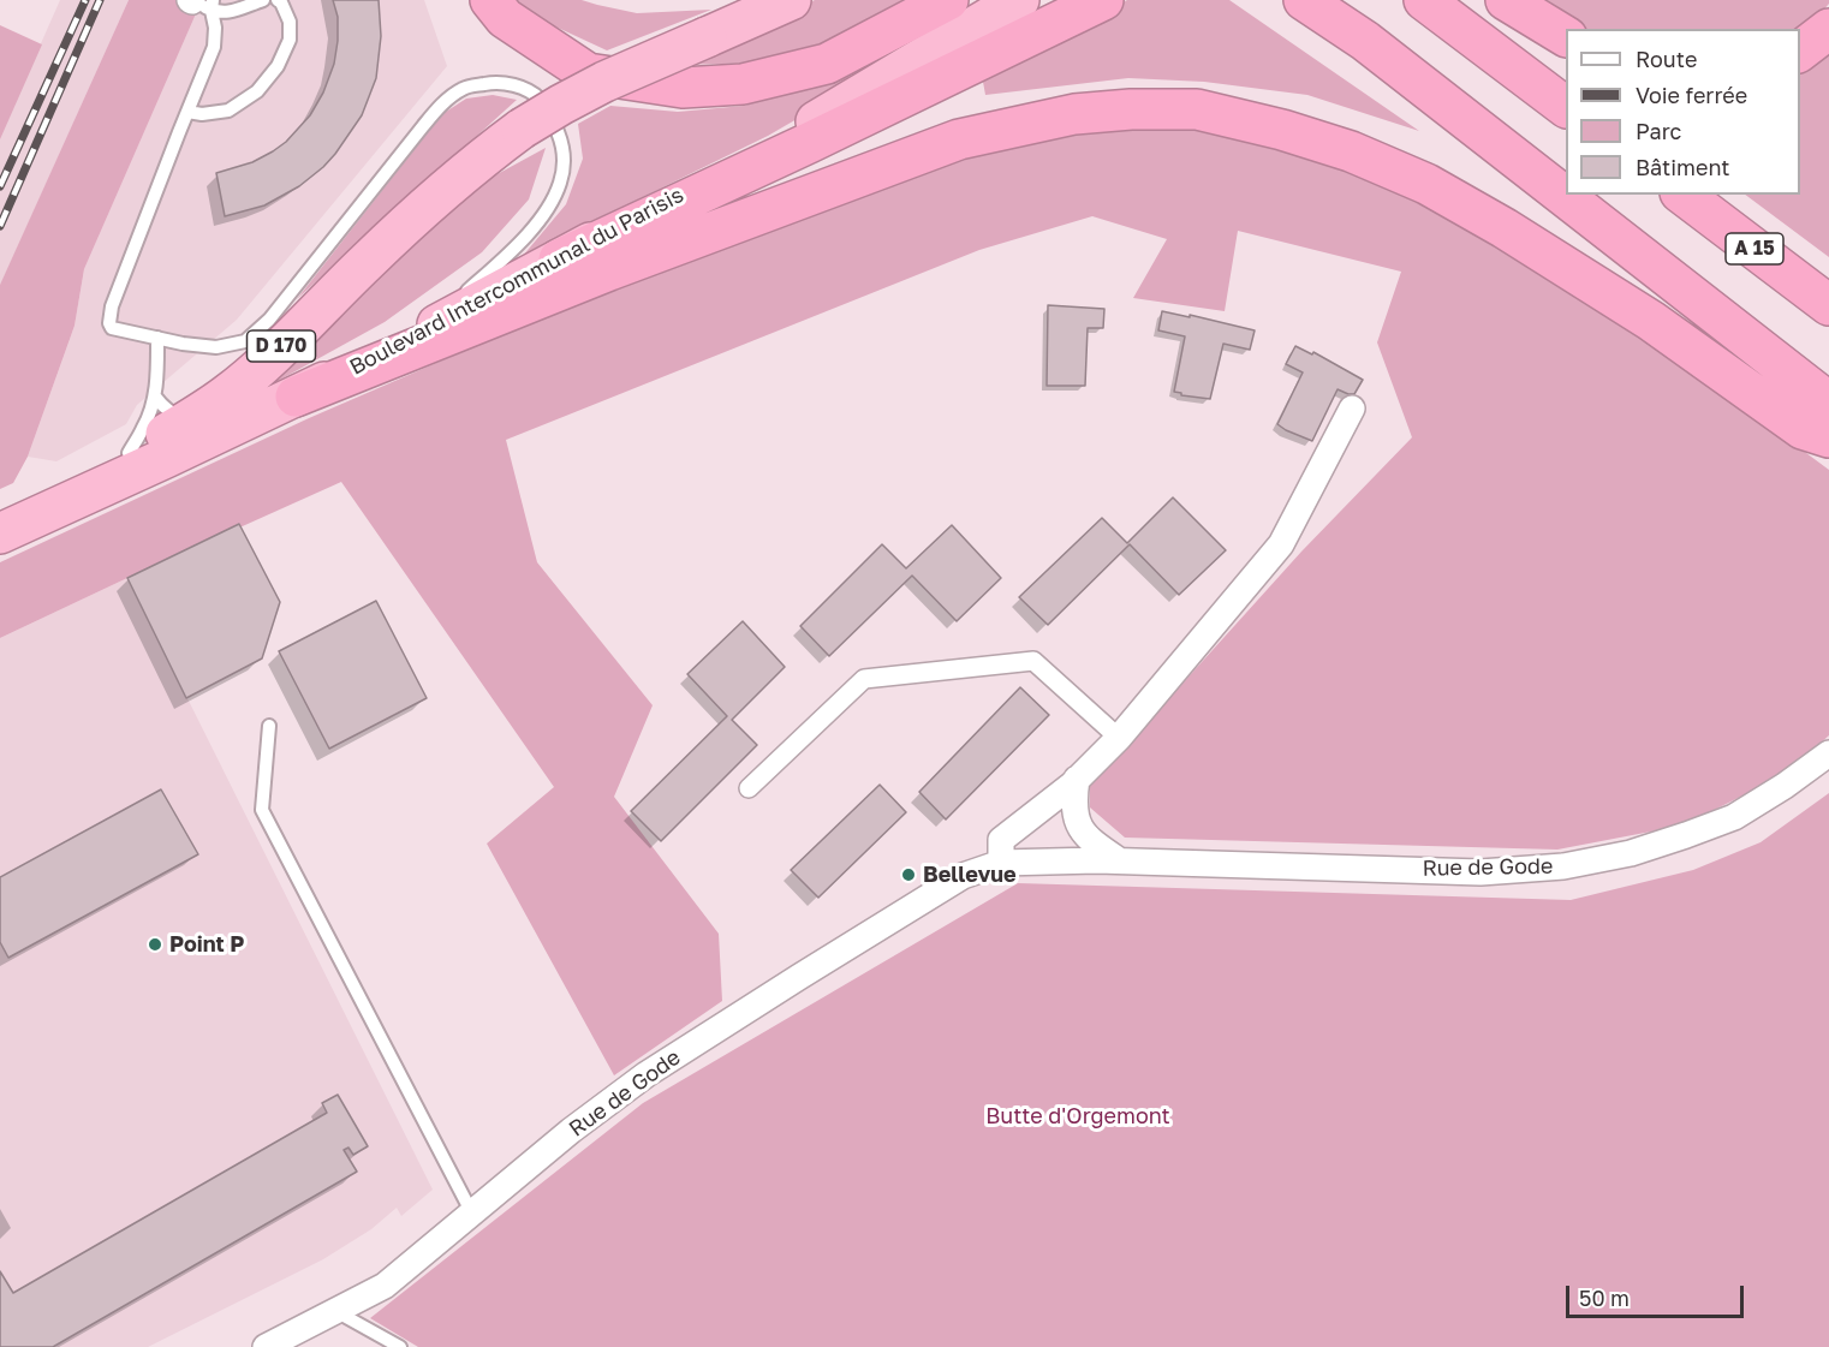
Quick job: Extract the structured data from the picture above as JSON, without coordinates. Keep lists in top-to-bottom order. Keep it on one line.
{"streets":{"highway":["A 15","Boulevard Intercommunal du Parisis","D 170"],"street":["Rue de Gode"]},"parks":["Butte d'Orgemont"],"places":["Bellevue","Point P"],"legend":["Route","Voie ferrée","Parc","Bâtiment"],"scale_bar":"50 m"}
